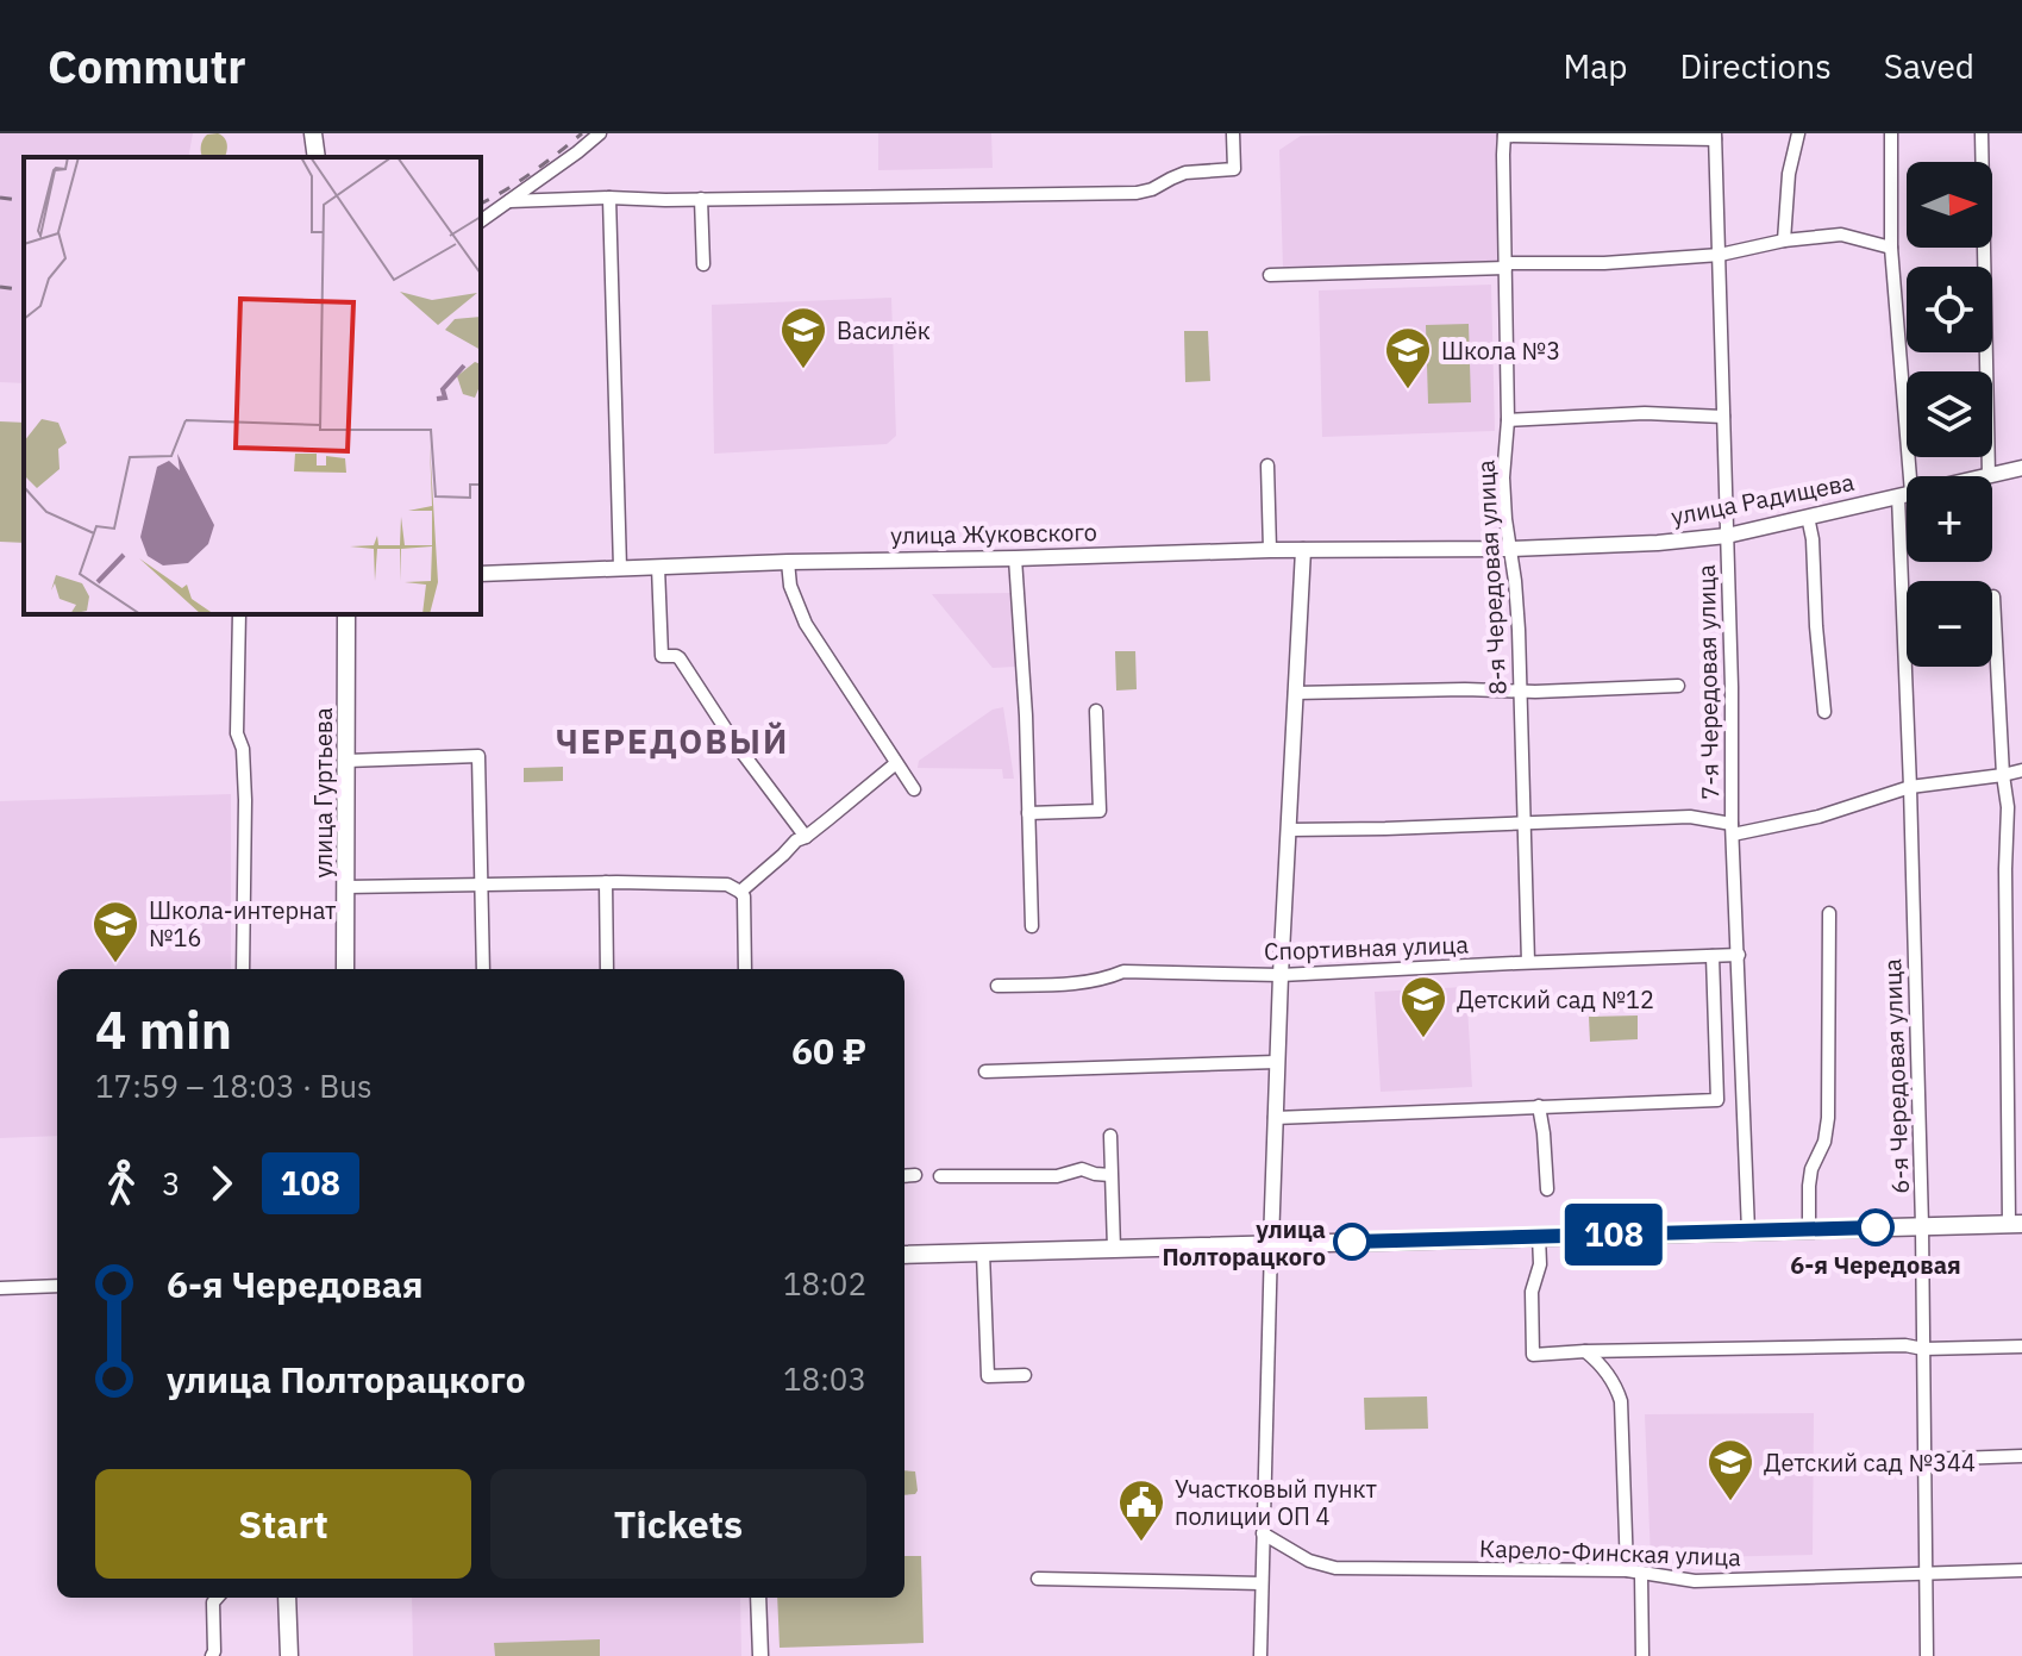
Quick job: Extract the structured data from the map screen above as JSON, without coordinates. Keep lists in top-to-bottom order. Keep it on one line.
{"streets":{"main road":["улица Гуртьева"],"street":["улица Радищева","улица Жуковского","8-я Чередовая улица","7-я Чередовая улица","Спортивная улица","6-я Чередовая улица","Карело-Финская улица"]},"crossings":[["улица Радищева","улица Жуковского"],["улица Радищева","8-я Чередовая улица"],["улица Радищева","7-я Чередовая улица"],["улица Радищева","6-я Чередовая улица"],["улица Жуковского","8-я Чередовая улица"],["8-я Чередовая улица","Спортивная улица"],["7-я Чередовая улица","Спортивная улица"],["6-я Чередовая улица","Карело-Финская улица"]],"districts":["ЧЕРЕДОВЫЙ"],"places":{"school or university":["Василёк","Школа №3","Школа-интернат №16","Детский сад №12","Детский сад №344"],"other":["6-я Чередовая","улица Полторацкого"],"public building":["Участковый пункт полиции ОП 4"]},"lines":["bus line 108"],"north":"right","page":{"header":"Commutr","nav":["Map","Directions","Saved"],"on_map":"108","map_buttons":["+","−"],"heading":["4 min","17:59 – 18:03 · Bus","60 ₽"],"legs":["3","108"],"list":[{"name":"6-я Чередовая","value":"18:02"},{"name":"улица Полторацкого","value":"18:03"}],"buttons":["Start","Tickets"]}}
